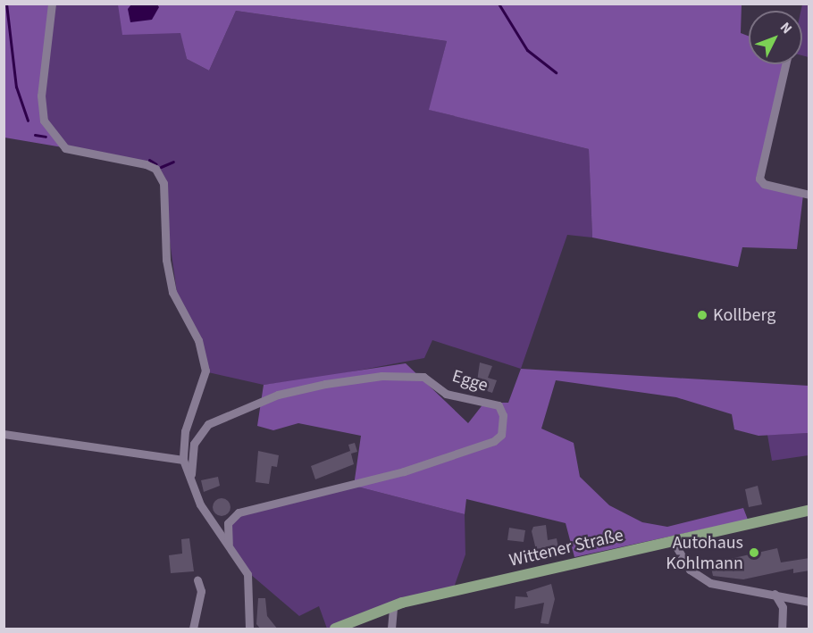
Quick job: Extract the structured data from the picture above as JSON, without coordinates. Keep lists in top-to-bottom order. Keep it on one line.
{"streets":{"main road":["Wittener Straße"],"street":["Egge"]},"places":["Kollberg","Autohaus Kohlmann"],"north":"top right"}
